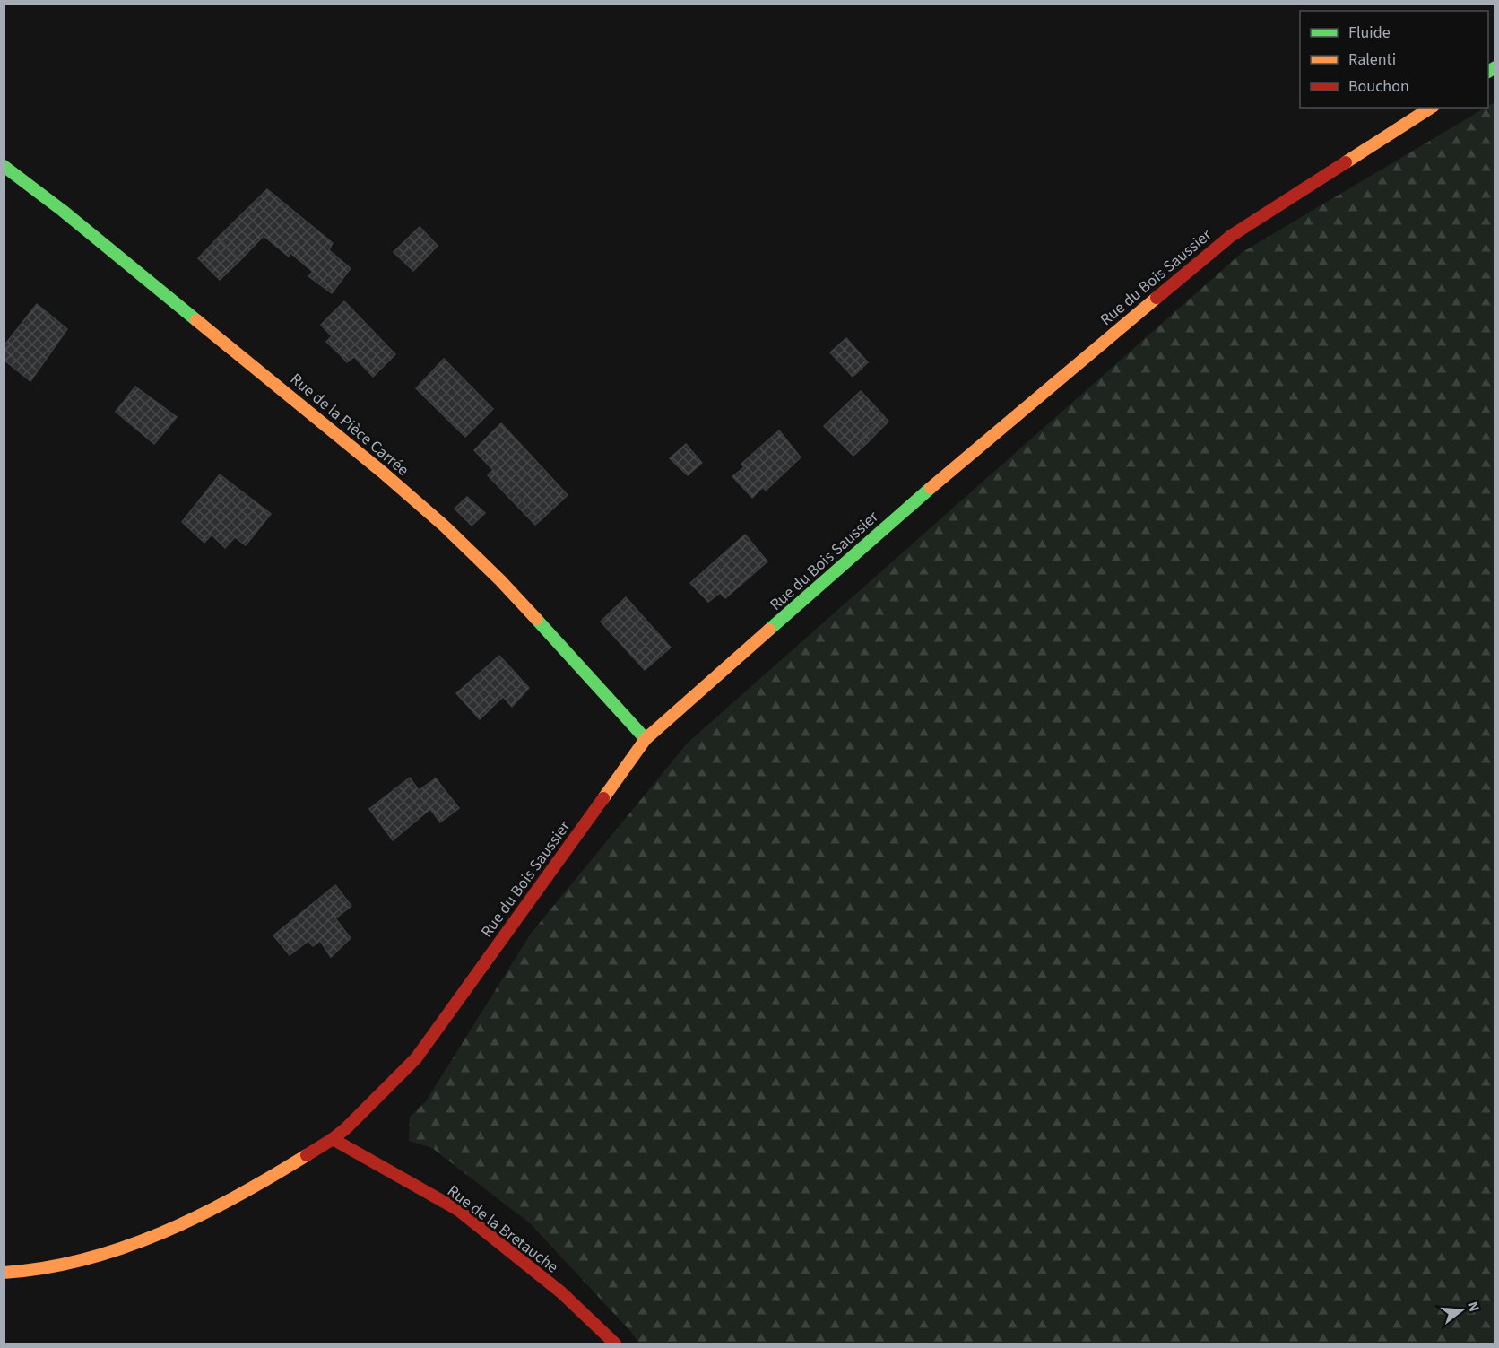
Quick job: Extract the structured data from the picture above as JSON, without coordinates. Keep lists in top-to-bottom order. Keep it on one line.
{"streets":{"street":["Rue du Bois Saussier","Rue de la Pièce Carrée","Rue de la Bretauche"]},"crossings":[["Rue du Bois Saussier","Rue de la Pièce Carrée"],["Rue du Bois Saussier","Rue de la Bretauche"]],"legend":["Fluide","Ralenti","Bouchon"],"north":"right"}
